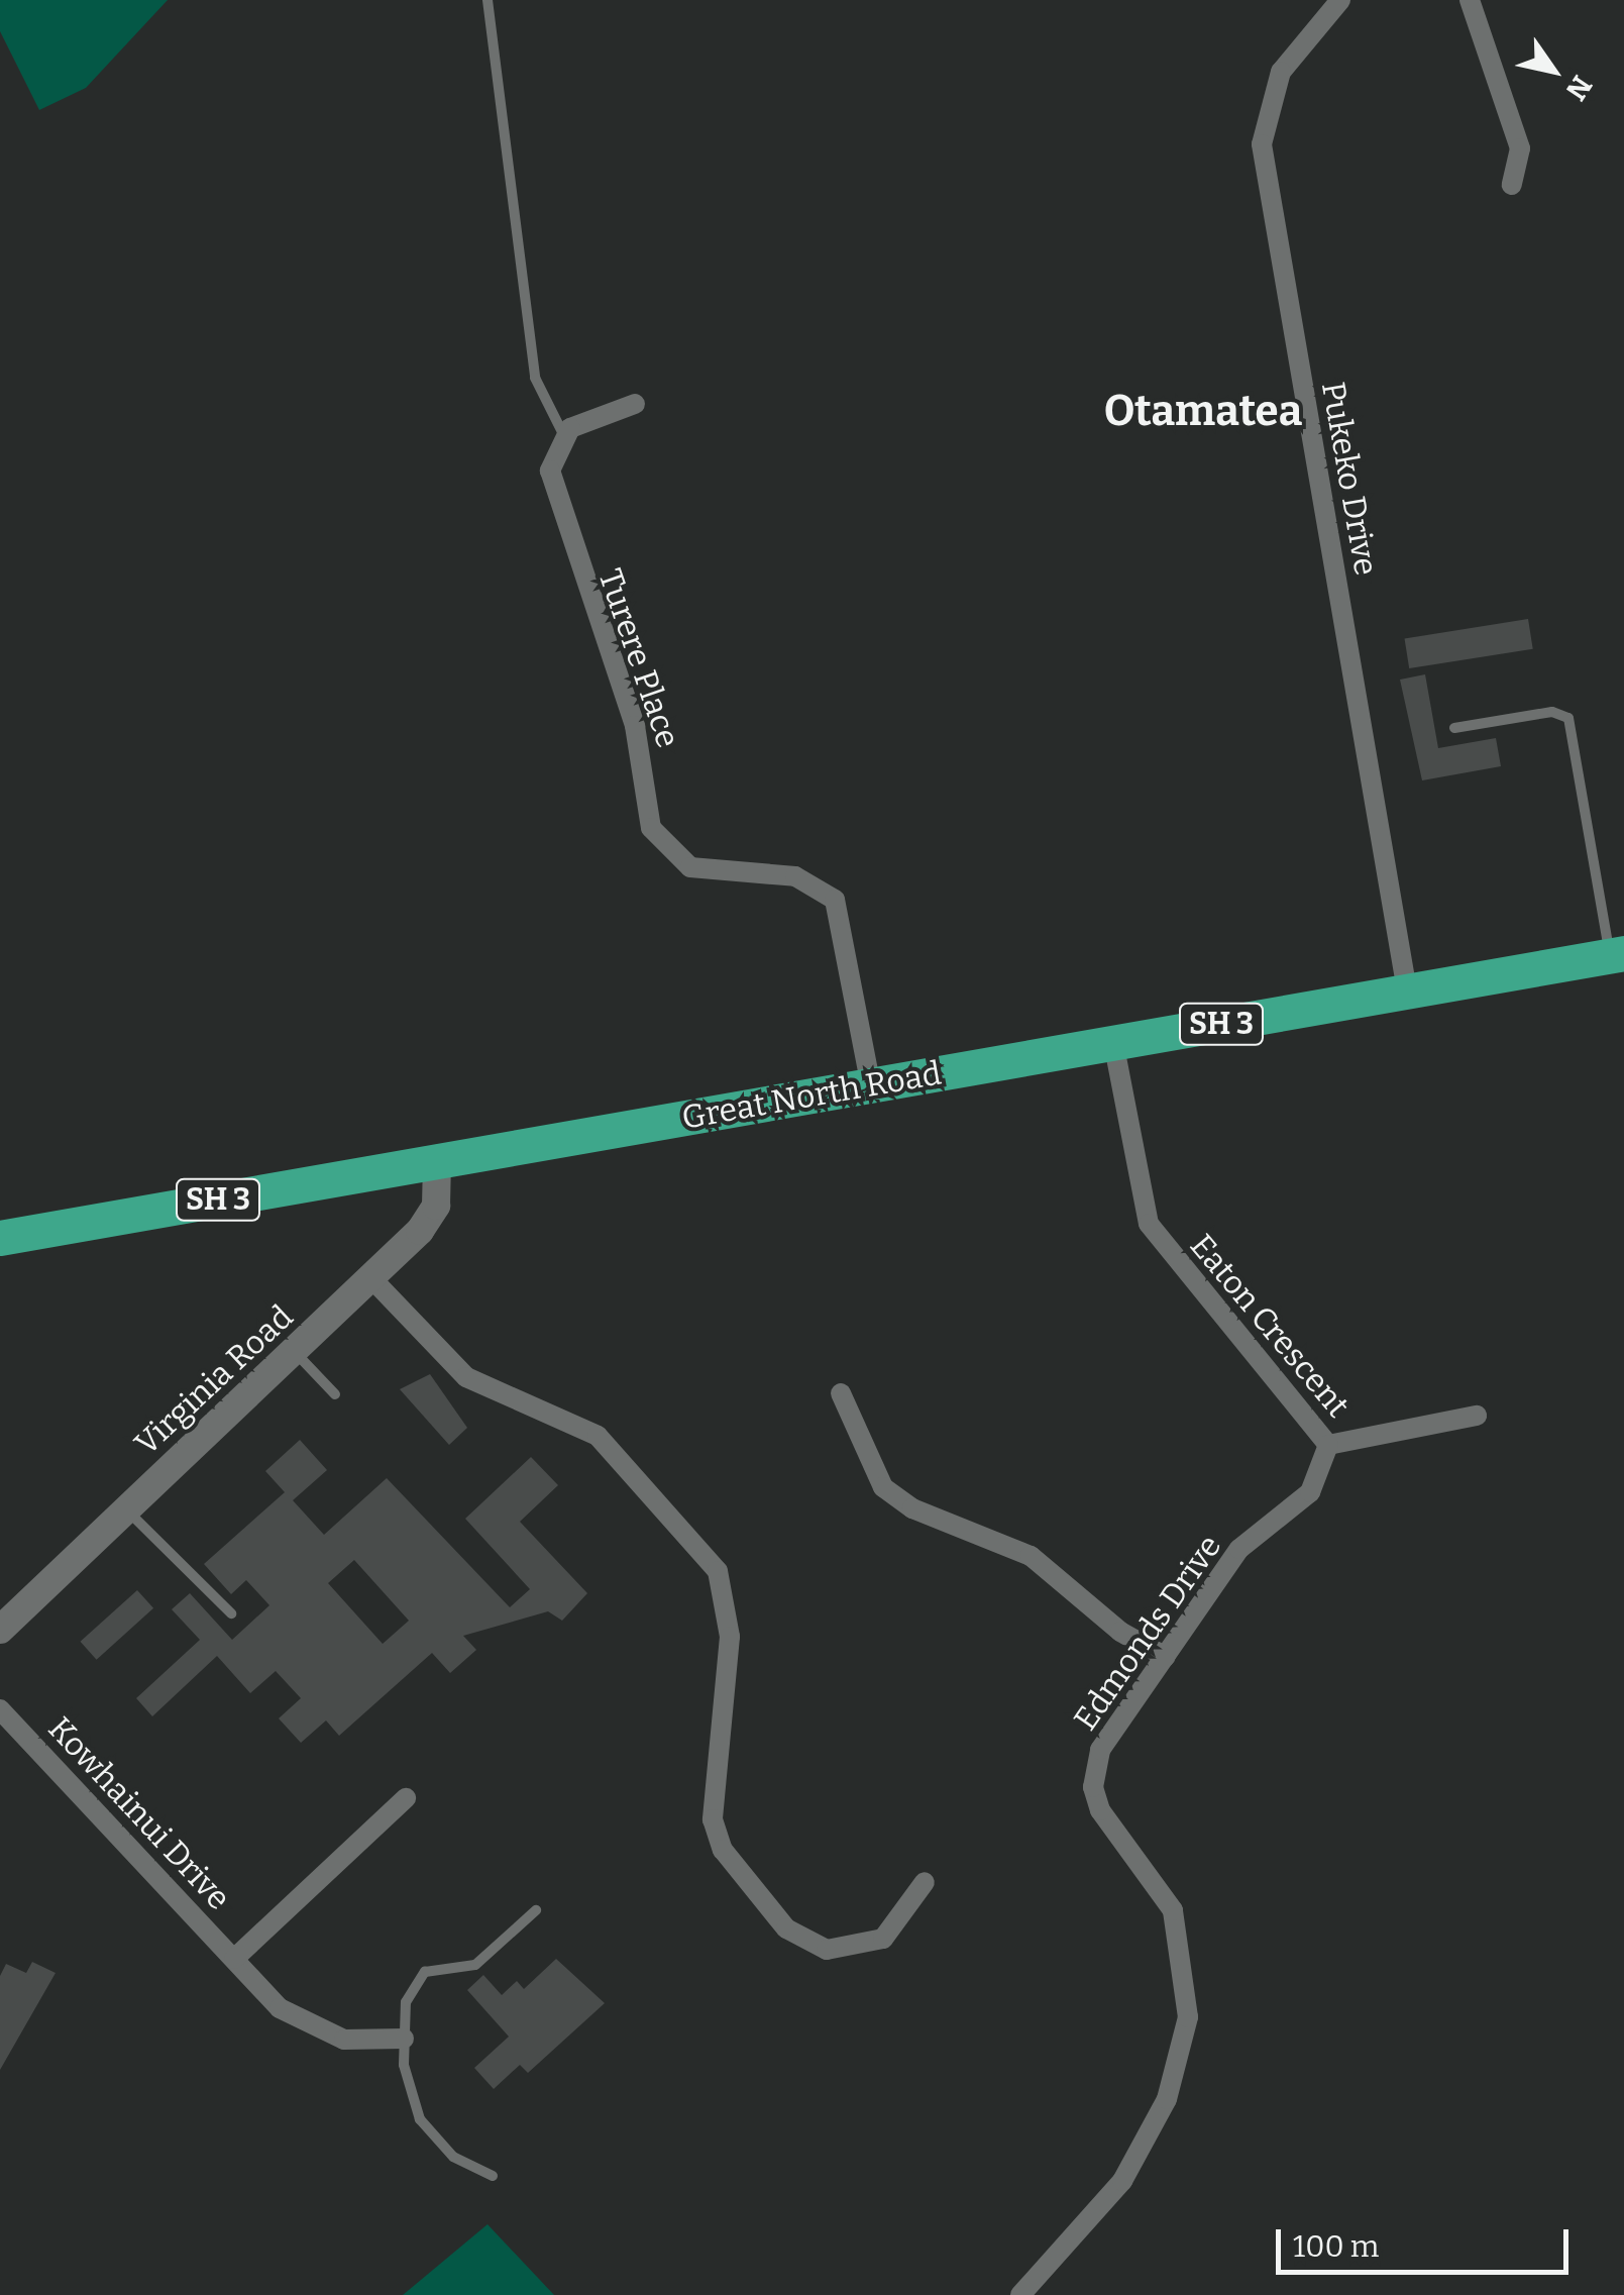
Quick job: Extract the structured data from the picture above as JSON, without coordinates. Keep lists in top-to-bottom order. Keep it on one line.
{"streets":{"highway":["SH 3","Great North Road"],"street":["Pukeko Drive","Turere Place","Eaton Crescent","Virginia Road","Edmonds Drive","Kowhainui Drive"]},"crossings":[["Pukeko Drive","Great North Road"],["Turere Place","Great North Road"],["Great North Road","Eaton Crescent"],["Great North Road","Virginia Road"],["Eaton Crescent","Edmonds Drive"]],"districts":["Otamatea"],"scale_bar":"100 m","north":"bottom right"}
